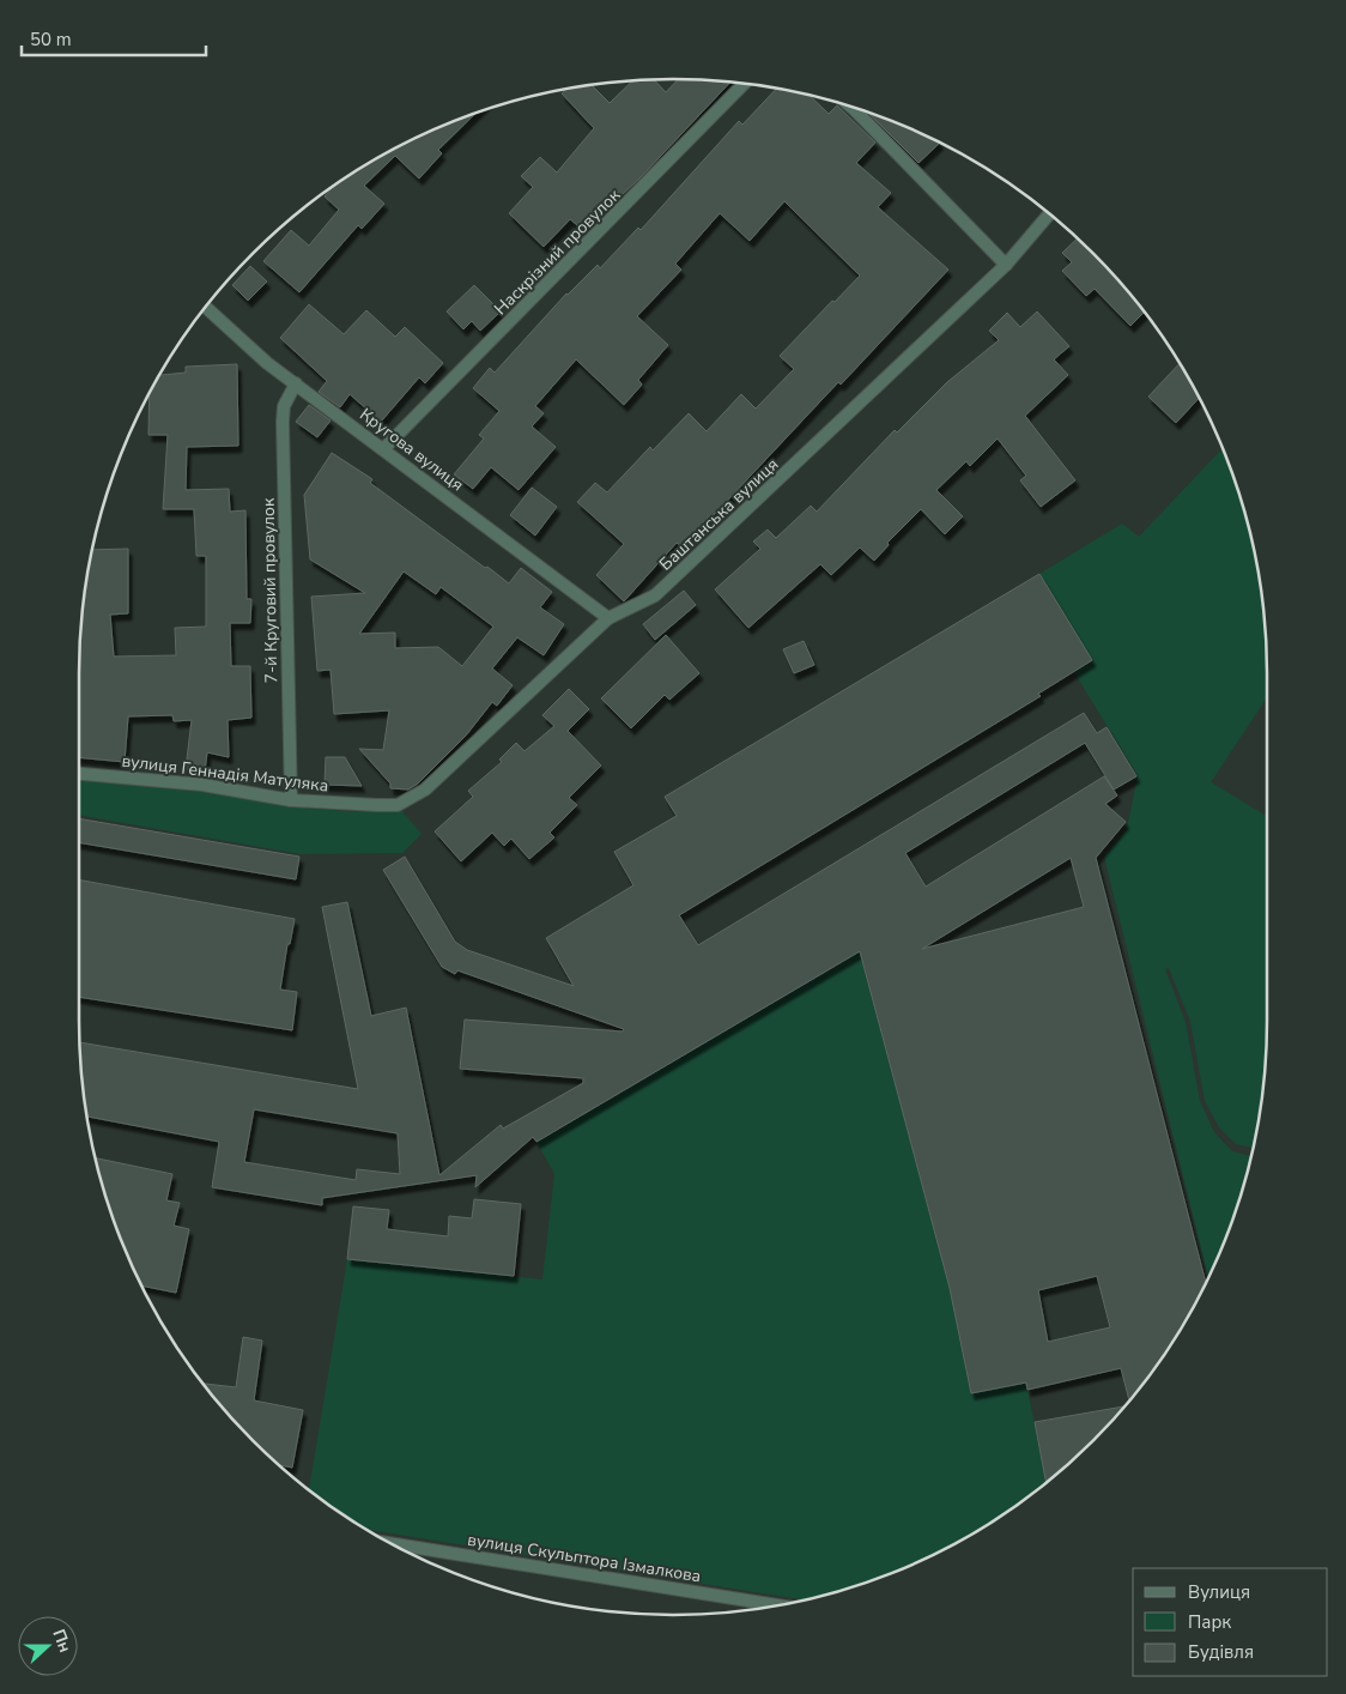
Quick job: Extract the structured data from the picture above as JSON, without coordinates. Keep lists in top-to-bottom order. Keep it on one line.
{"streets":{"street":["Наскрізний провулок","Кругова вулиця","Баштанська вулиця","7-й Круговий провулок","вулиця Геннадія Матуляка","вулиця Скульптора Ізмалкова"]},"crossings":[["Наскрізний провулок","Кругова вулиця"],["Кругова вулиця","Баштанська вулиця"],["Кругова вулиця","7-й Круговий провулок"],["Баштанська вулиця","вулиця Геннадія Матуляка"],["7-й Круговий провулок","вулиця Геннадія Матуляка"]],"legend":["Вулиця","Парк","Будівля"],"scale_bar":"50 m","north":"right"}
